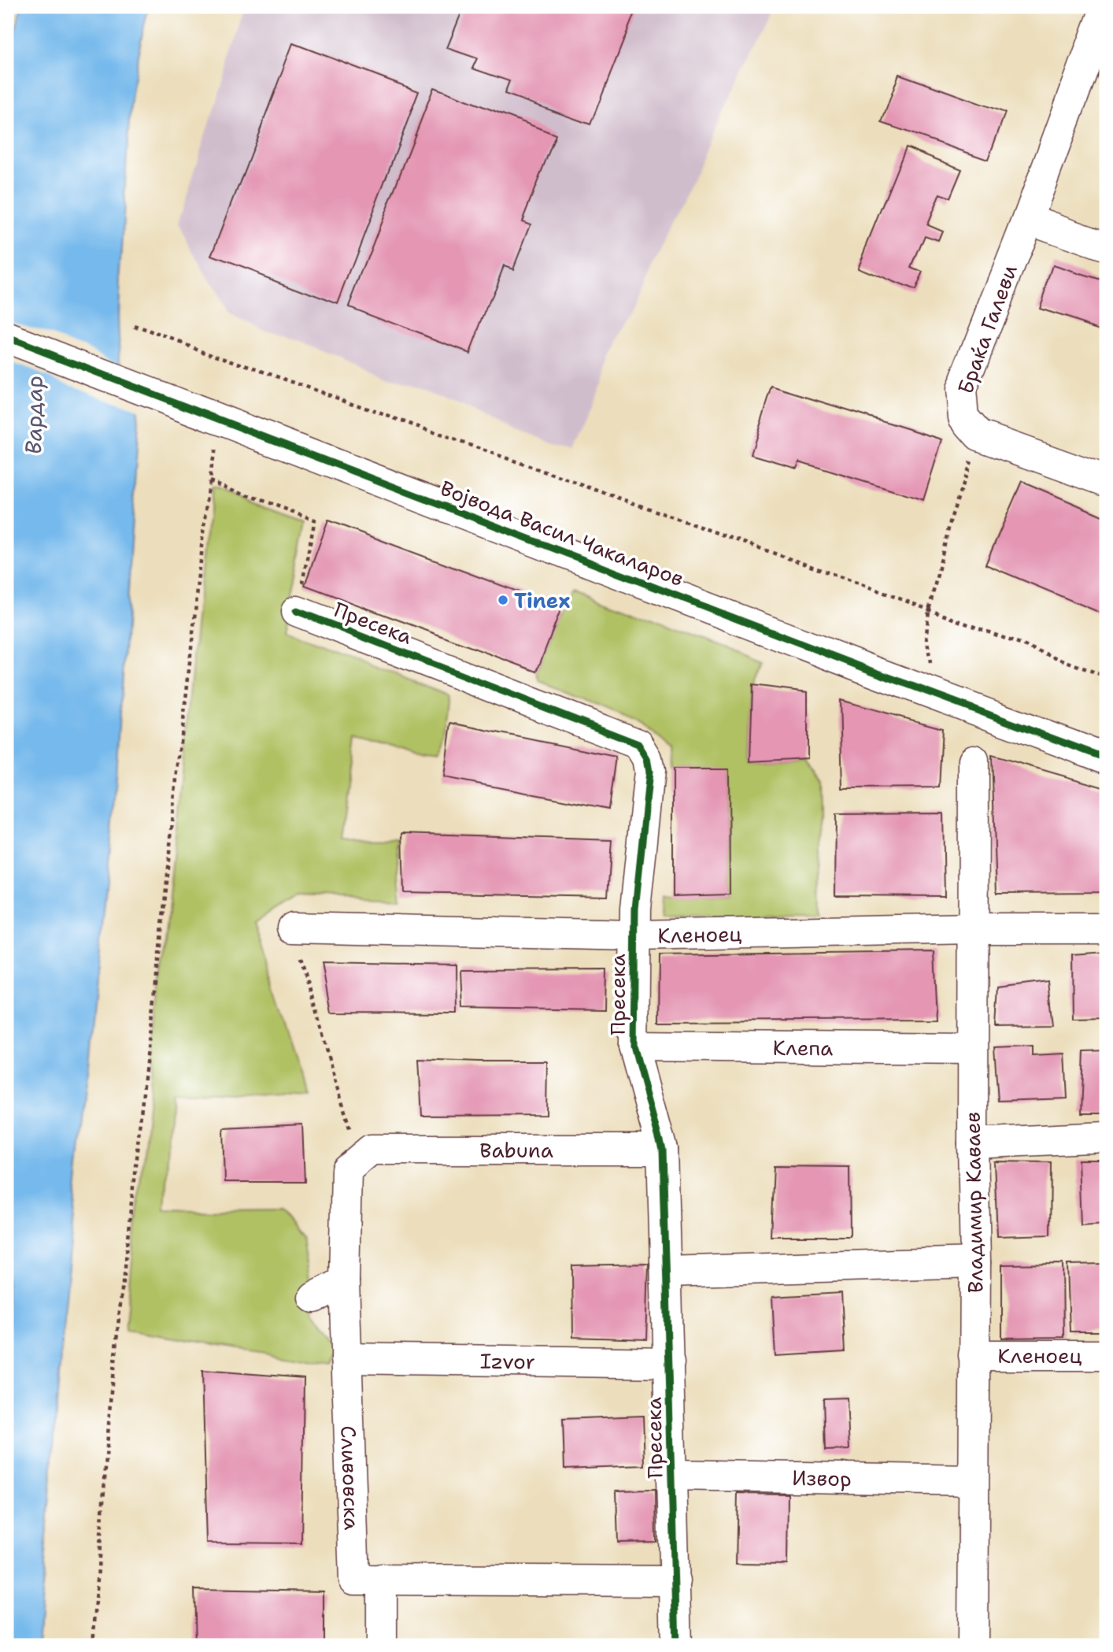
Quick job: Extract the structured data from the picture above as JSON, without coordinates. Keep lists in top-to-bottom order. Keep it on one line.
{"streets":{"street":["Браќа Галеви","Војвода Васил Чакаларов","Пресека","Кленоец","Клепа","Babuna","Владимир Каваев","Izvor","Сливовска","Извор"]},"crossings":[["Пресека","Кленоец"],["Пресека","Клепа"],["Пресека","Babuna"],["Пресека","Izvor"],["Пресека","Извор"],["Кленоец","Владимир Каваев"],["Клепа","Владимир Каваев"],["Babuna","Сливовска"],["Владимир Каваев","Извор"],["Izvor","Сливовска"]],"water":["Вардар"],"places":["Tinex"]}
